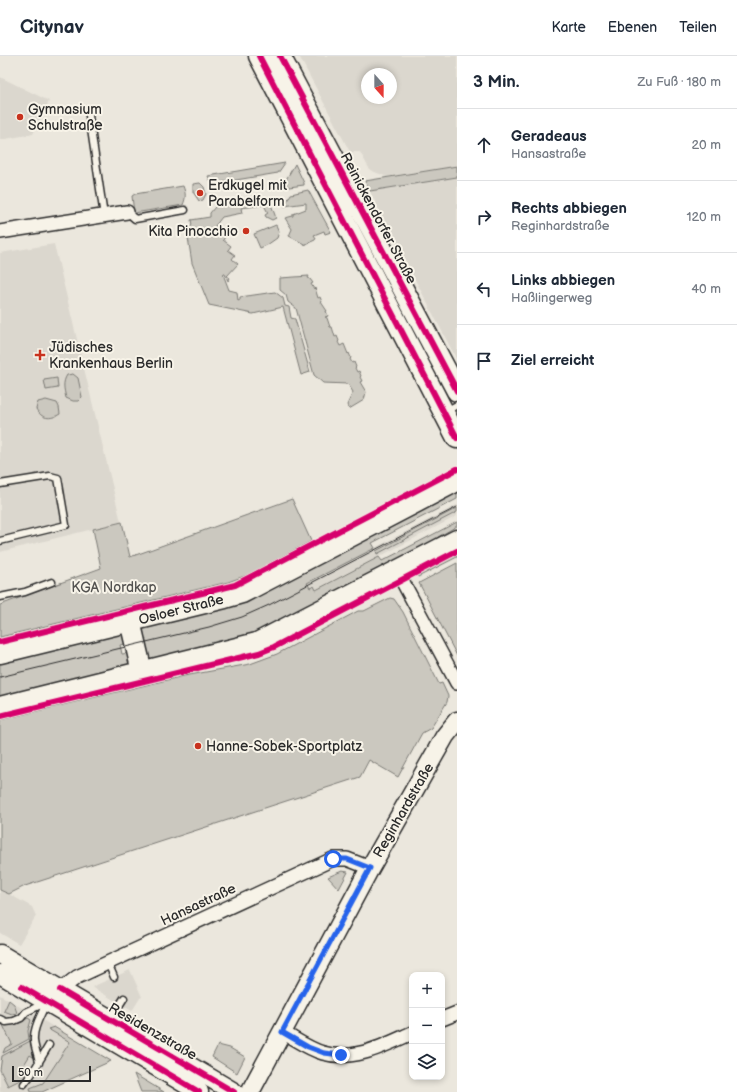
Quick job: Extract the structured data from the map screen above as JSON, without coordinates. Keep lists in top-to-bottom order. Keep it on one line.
{"streets":{"main road":["Reinickendorfer Straße","Osloer Straße","Reginhardstraße","Residenzstraße"],"street":["Hansastraße"]},"crossings":[["Reginhardstraße","Hansastraße"],["Hansastraße","Residenzstraße"]],"parks":["KGA Nordkap"],"places":{"other":["Gymnasium Schulstraße","Erdkugel mit Parabelform","Kita Pinocchio","Hanne-Sobek-Sportplatz"],"health":["Jüdisches Krankenhaus Berlin"]},"scale_bar":"50 m","north":"bottom","page":{"header":"Citynav","nav":["Karte","Ebenen","Teilen"],"heading":["3 Min.","Zu Fuß · 180 m"],"list":[["Geradeaus","Hansastraße","20 m"],["Rechts abbiegen","Reginhardstraße","120 m"],["Links abbiegen","Haßlingerweg","40 m"],"Ziel erreicht"],"map_buttons":["+","−"],"scale":"50 m"}}
